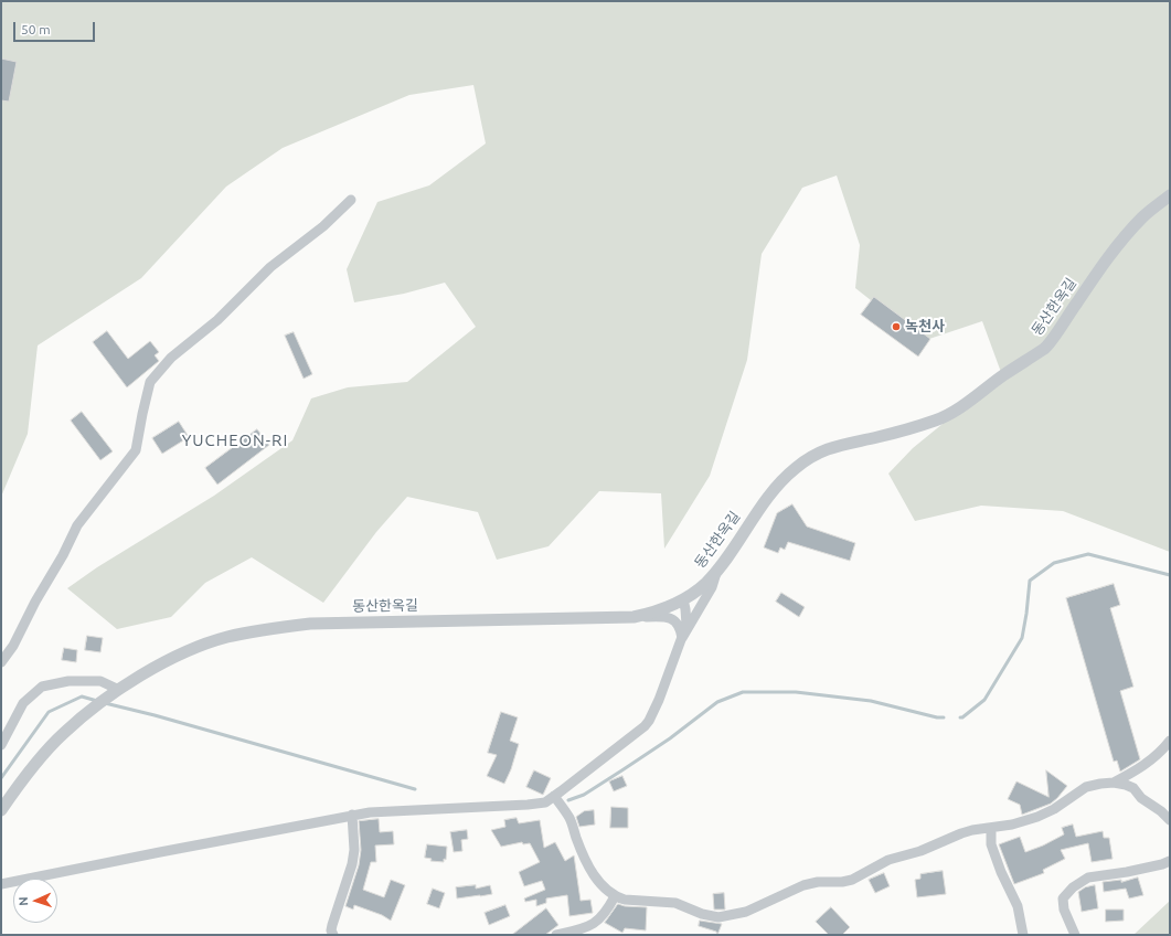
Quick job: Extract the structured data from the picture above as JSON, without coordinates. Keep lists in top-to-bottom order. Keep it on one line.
{"streets":{"street":["동산한옥길"]},"districts":["YUCHEON-RI"],"places":["녹천사"],"scale_bar":"50 m","north":"left"}
